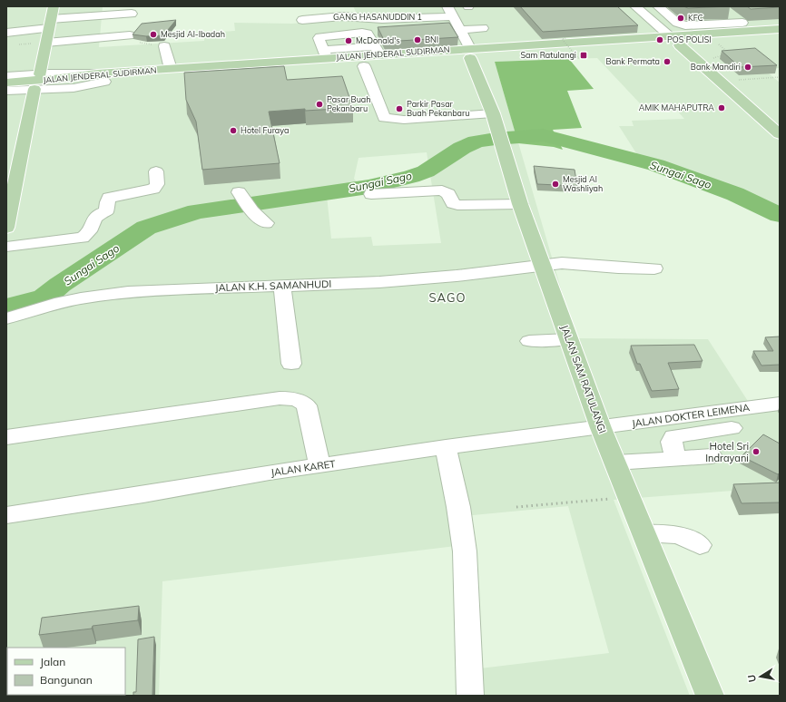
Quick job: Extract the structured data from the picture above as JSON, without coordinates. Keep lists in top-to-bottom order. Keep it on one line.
{"streets":{"main road":["JALAN JENDERAL SUDIRMAN","JALAN SAM RATULANGI"],"street":["GANG HASANUDDIN 1","JALAN K.H. SAMANHUDI","JALAN DOKTER LEIMENA","JALAN KARET"]},"crossings":[["JALAN JENDERAL SUDIRMAN","JALAN SAM RATULANGI"],["JALAN K.H. SAMANHUDI","JALAN SAM RATULANGI"],["JALAN SAM RATULANGI","JALAN DOKTER LEIMENA"],["JALAN SAM RATULANGI","JALAN KARET"],["JALAN DOKTER LEIMENA","JALAN KARET"]],"districts":["SAGO"],"water":["Sungai Sago"],"places":{"other":["KFC","Mesjid Al-Ibadah","BNI","POS POLISI","McDonald's","Bank Permata","Bank Mandiri","Pasar Buah Pekanbaru","AMIK MAHAPUTRA","Parkir Pasar Buah Pekanbaru","Hotel Furaya","Mesjid Al Washliyah","Hotel Sri Indrayani"],"transit":["Sam Ratulangi"]},"legend":["Jalan","Bangunan"],"north":"left"}
